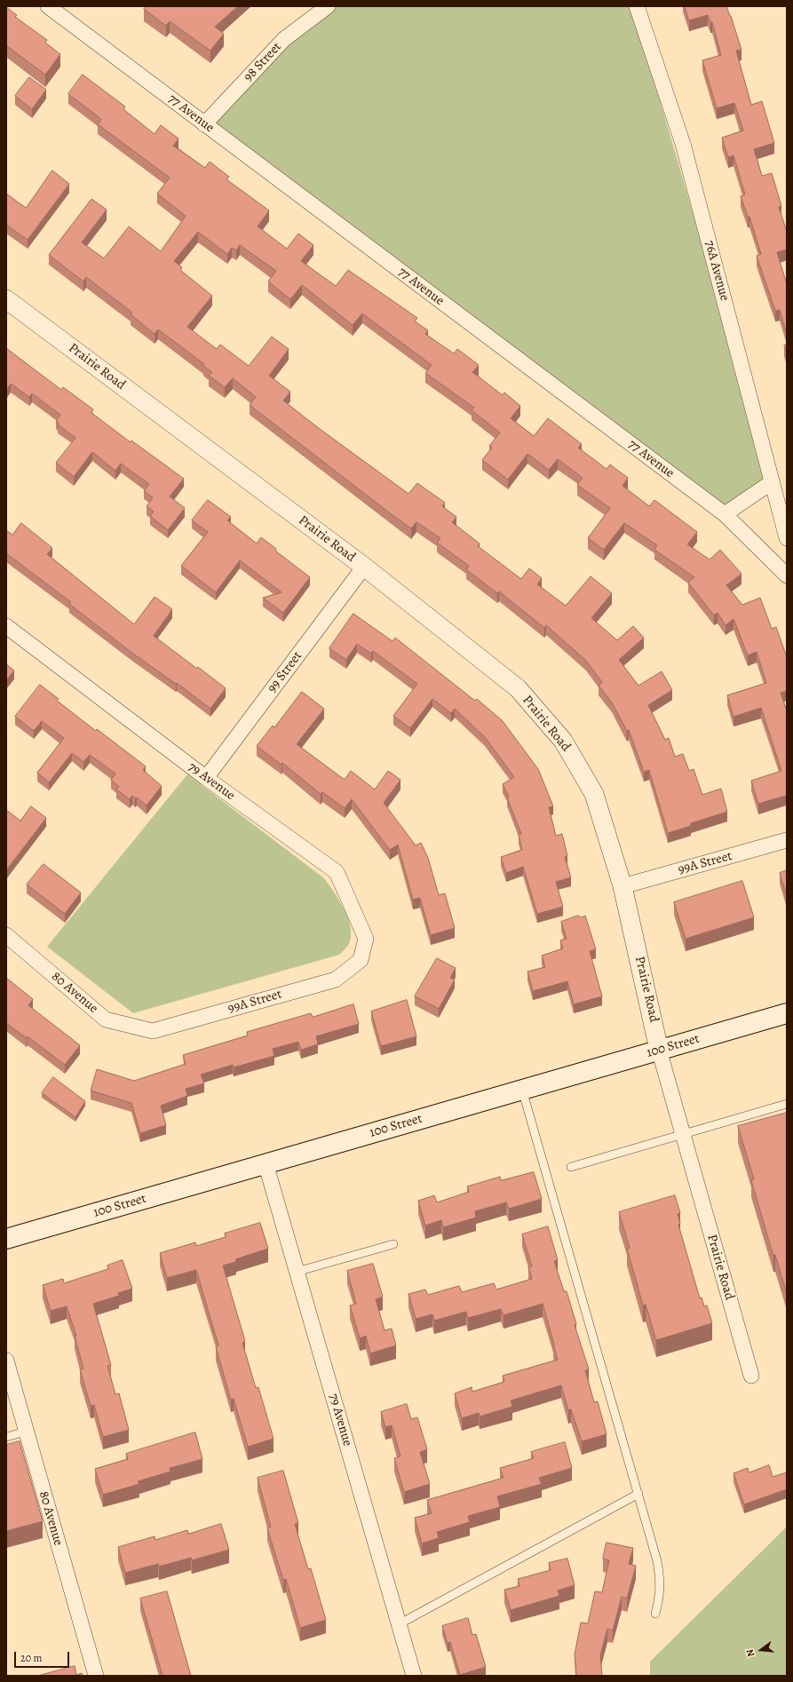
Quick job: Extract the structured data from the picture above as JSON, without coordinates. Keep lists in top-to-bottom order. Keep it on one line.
{"streets":{"main road":["100 Street"],"street":["98 Street","77 Avenue","76A Avenue","Prairie Road","99 Street","79 Avenue","99A Street","80 Avenue"]},"crossings":[["98 Street","77 Avenue"],["Prairie Road","99 Street"],["Prairie Road","99A Street"],["Prairie Road","100 Street"],["99 Street","79 Avenue"],["79 Avenue","99A Street"],["79 Avenue","100 Street"],["99A Street","80 Avenue"]],"scale_bar":"20 m","north":"left"}
